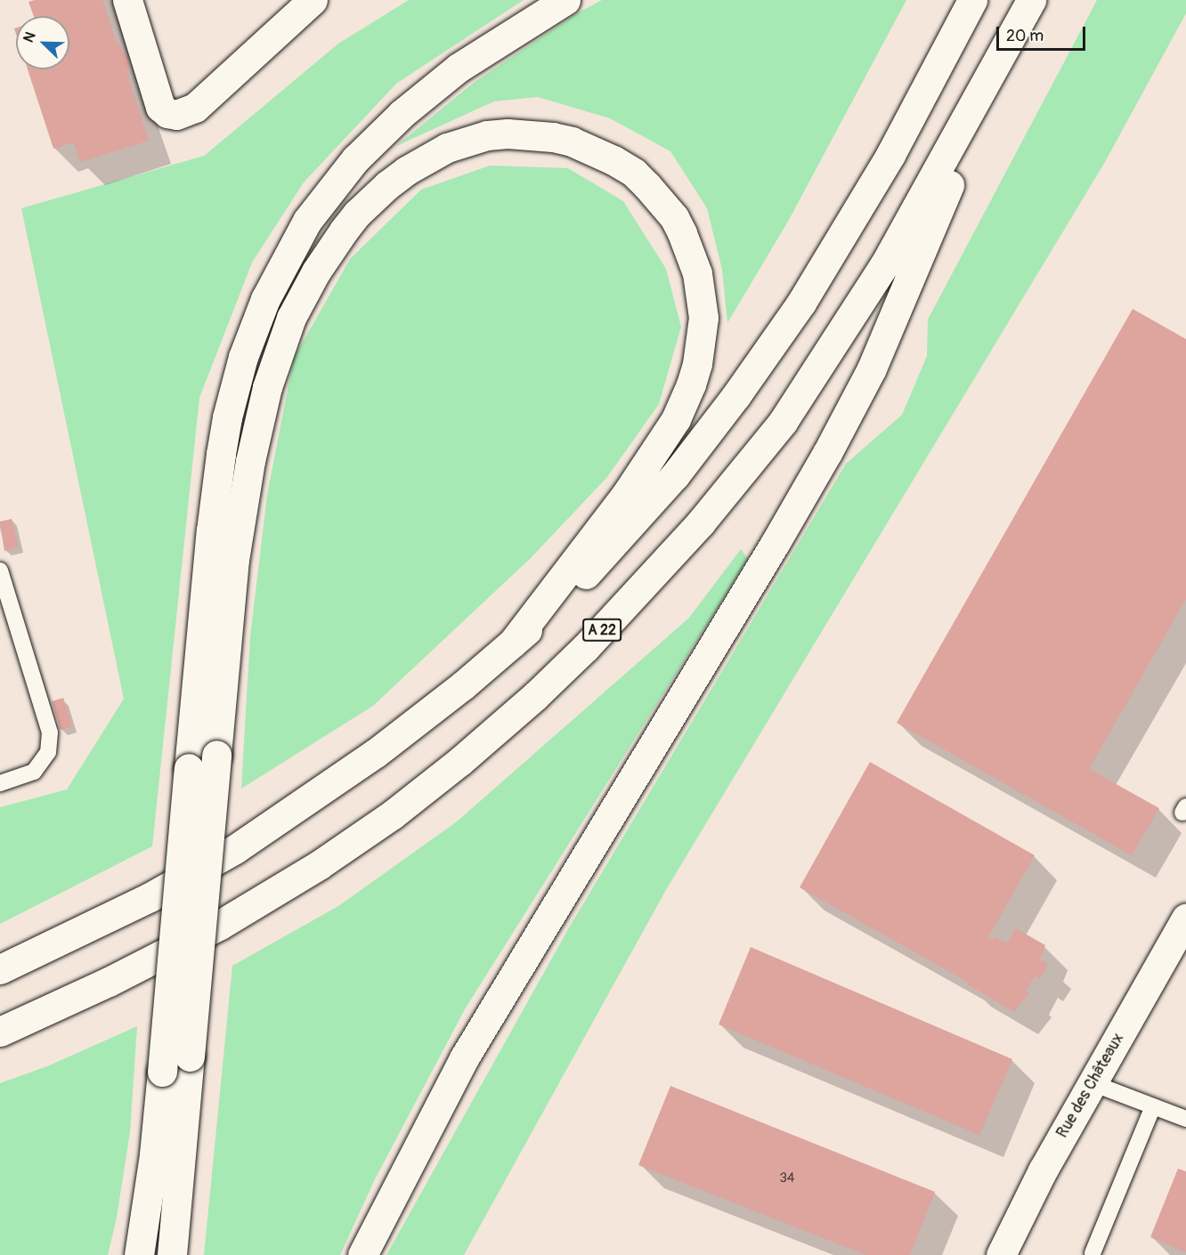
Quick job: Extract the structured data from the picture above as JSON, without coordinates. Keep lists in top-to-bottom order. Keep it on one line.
{"streets":{"main road":["A 22","Rue des Châteaux"]},"house_numbers":["34"],"scale_bar":"20 m","north":"top left"}
